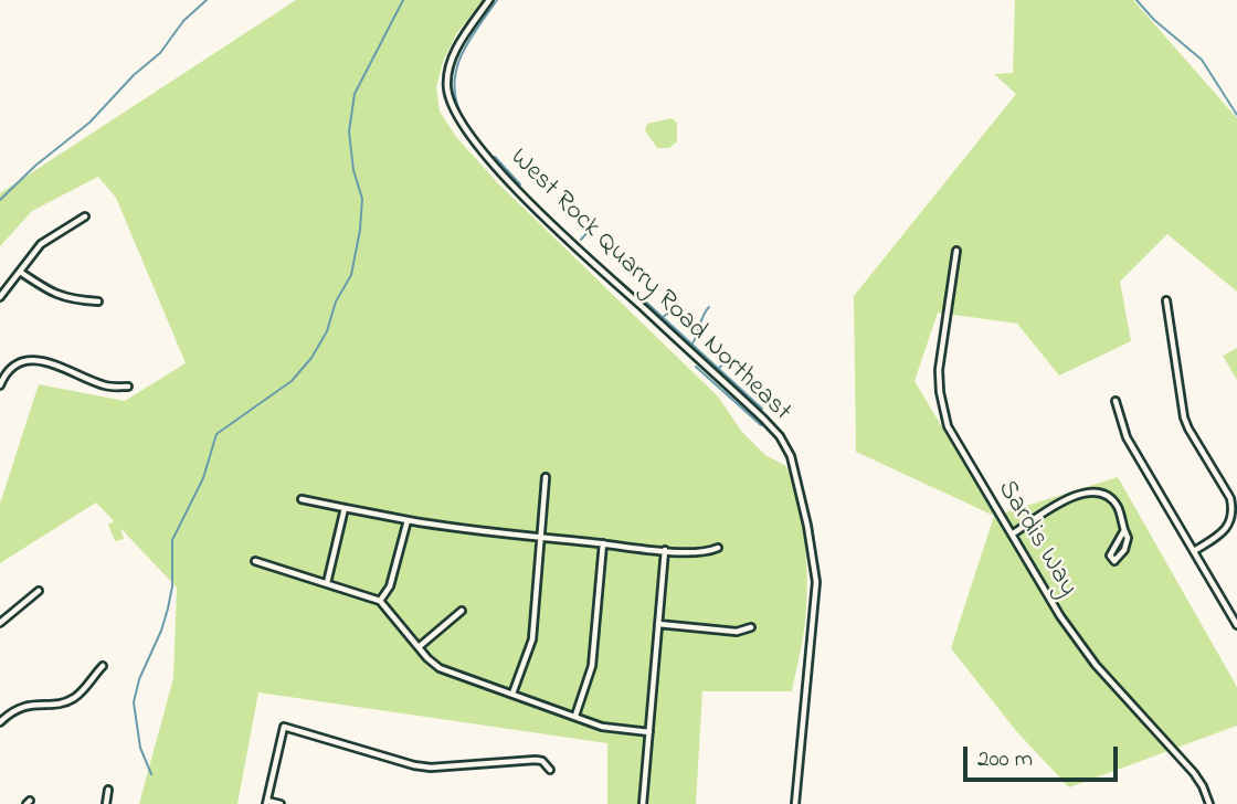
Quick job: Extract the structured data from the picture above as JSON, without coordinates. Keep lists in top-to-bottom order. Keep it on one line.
{"streets":{"street":["West Rock Quarry Road Northeast","Sardis Way"]},"scale_bar":"200 m"}
